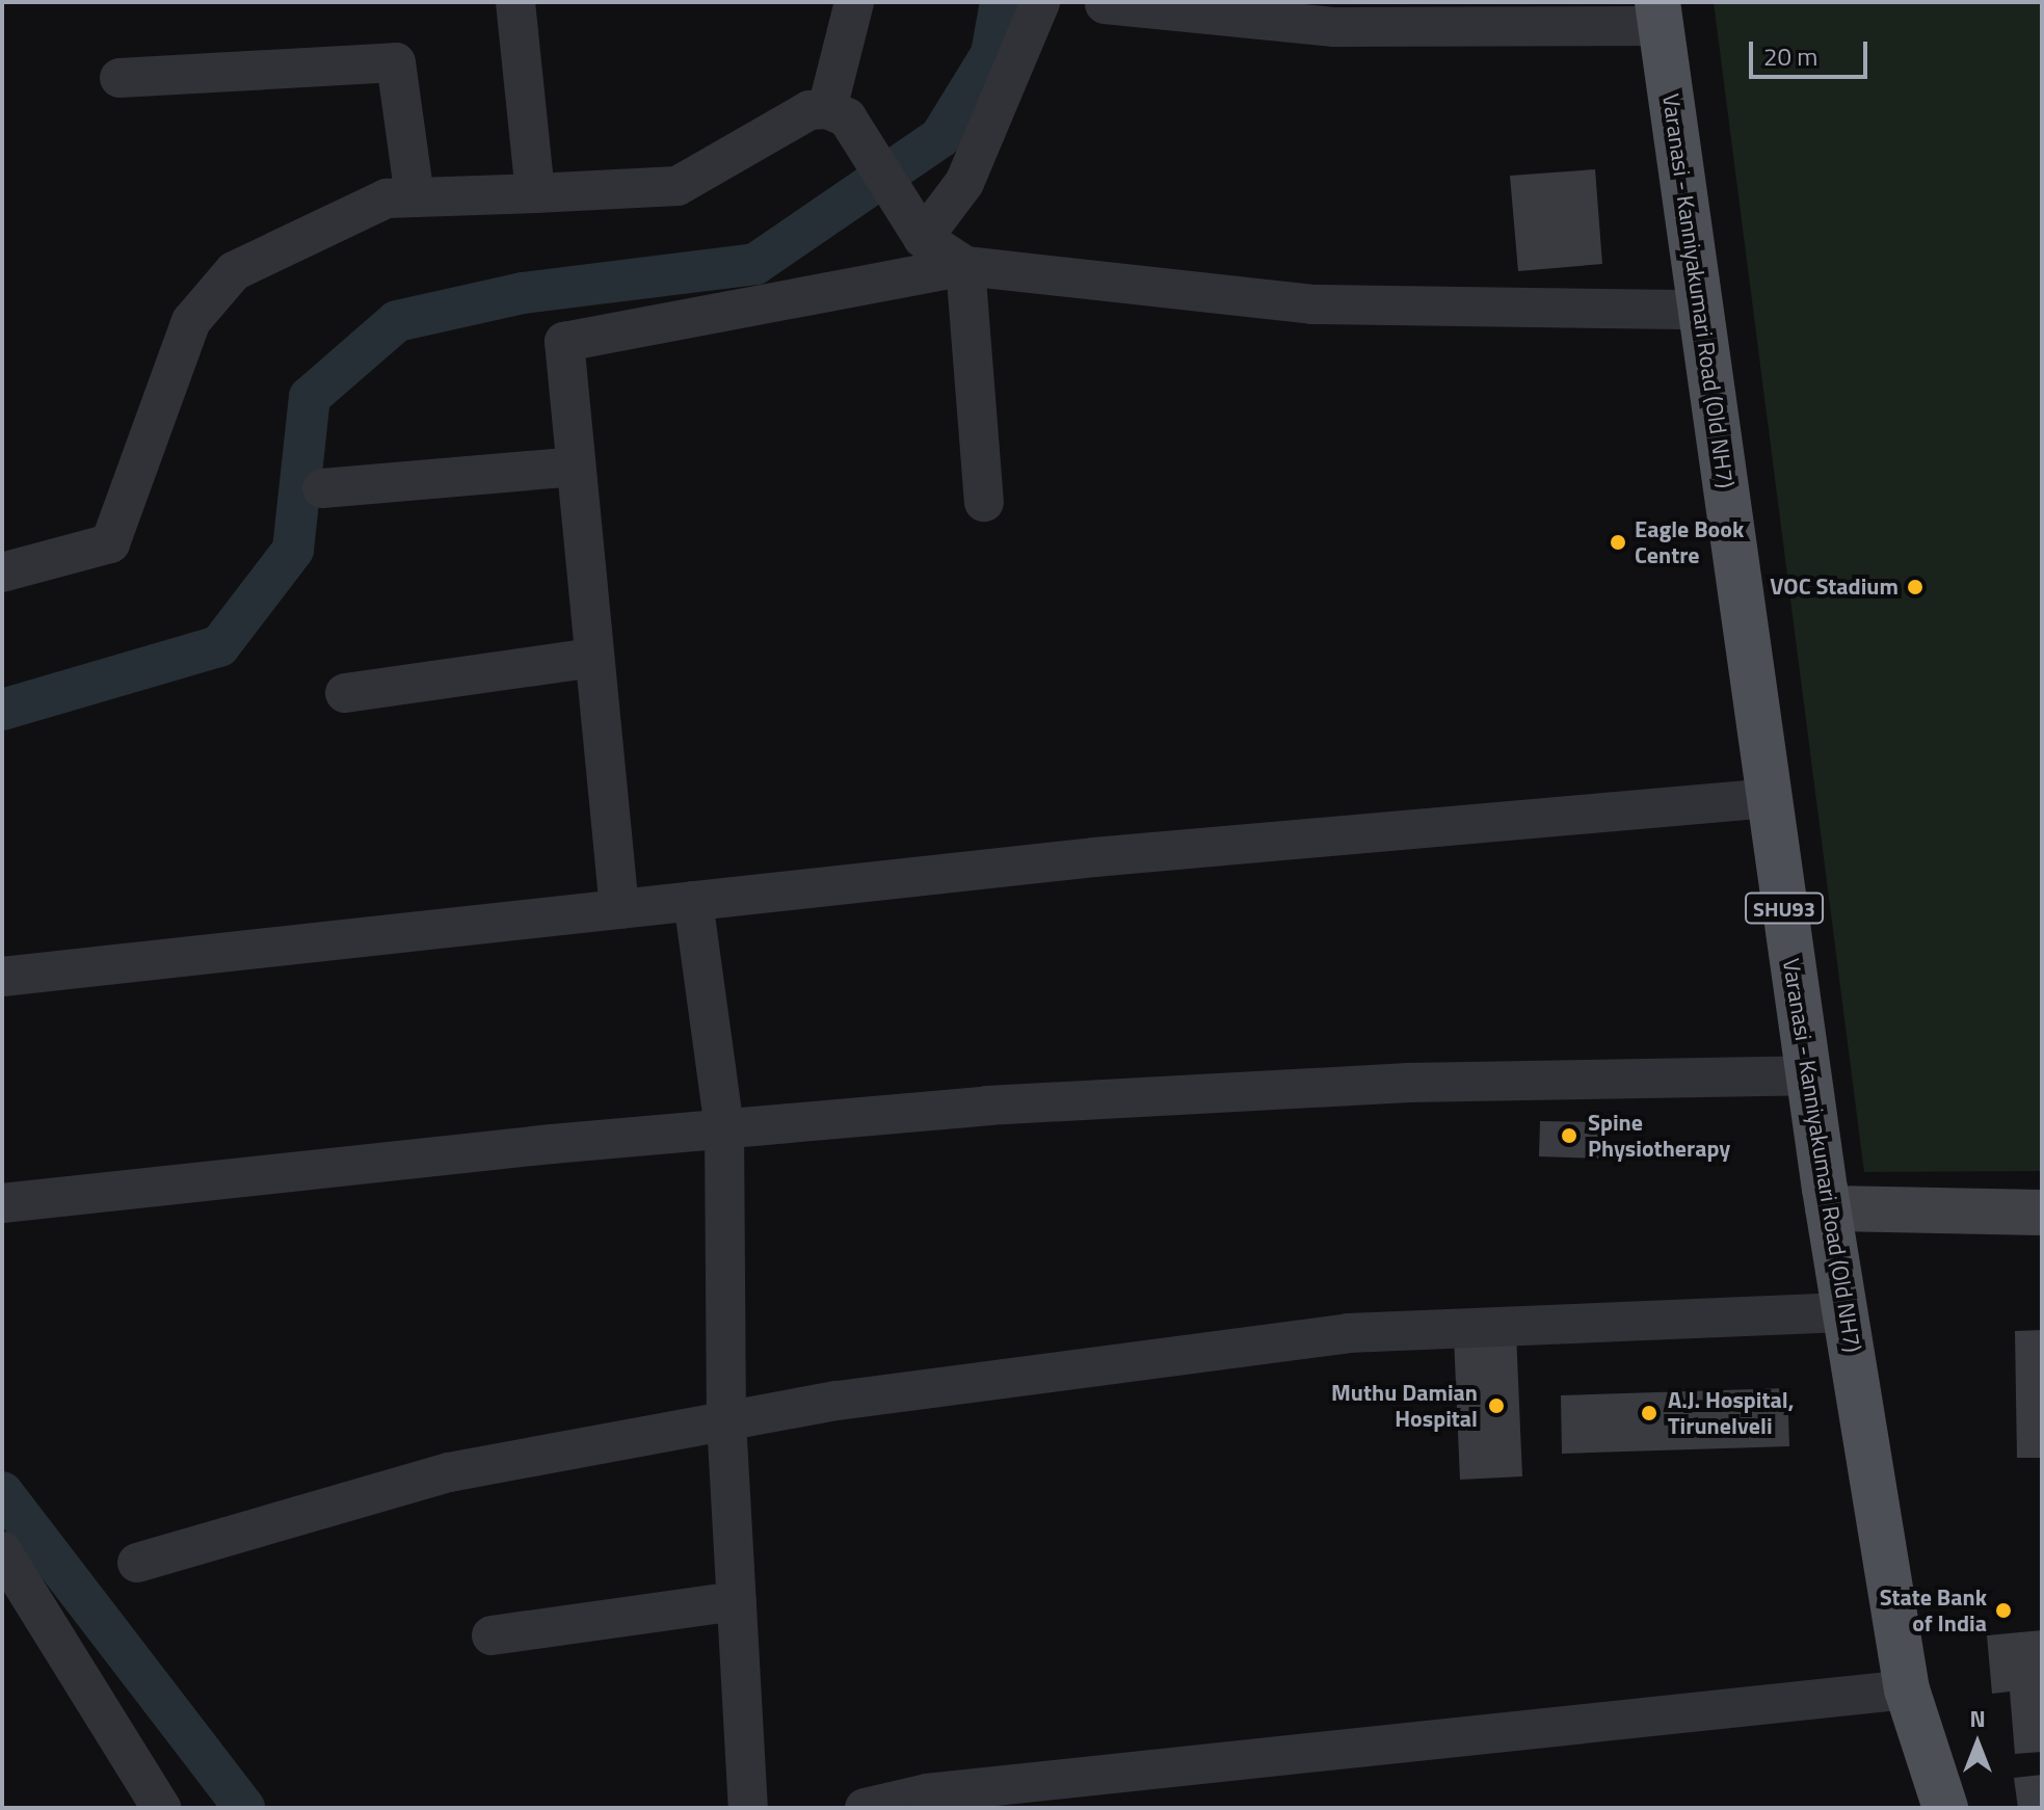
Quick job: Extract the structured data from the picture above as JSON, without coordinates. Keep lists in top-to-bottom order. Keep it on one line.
{"streets":{"main road":["Varanasi - Kanniyakumari Road (Old NH7)","SHU93"]},"places":["Eagle Book Centre","VOC Stadium","Spine Physiotherapy","Muthu Damian Hospital","A.J. Hospital, Tirunelveli","State Bank of India"],"scale_bar":"20 m","north":"top"}
